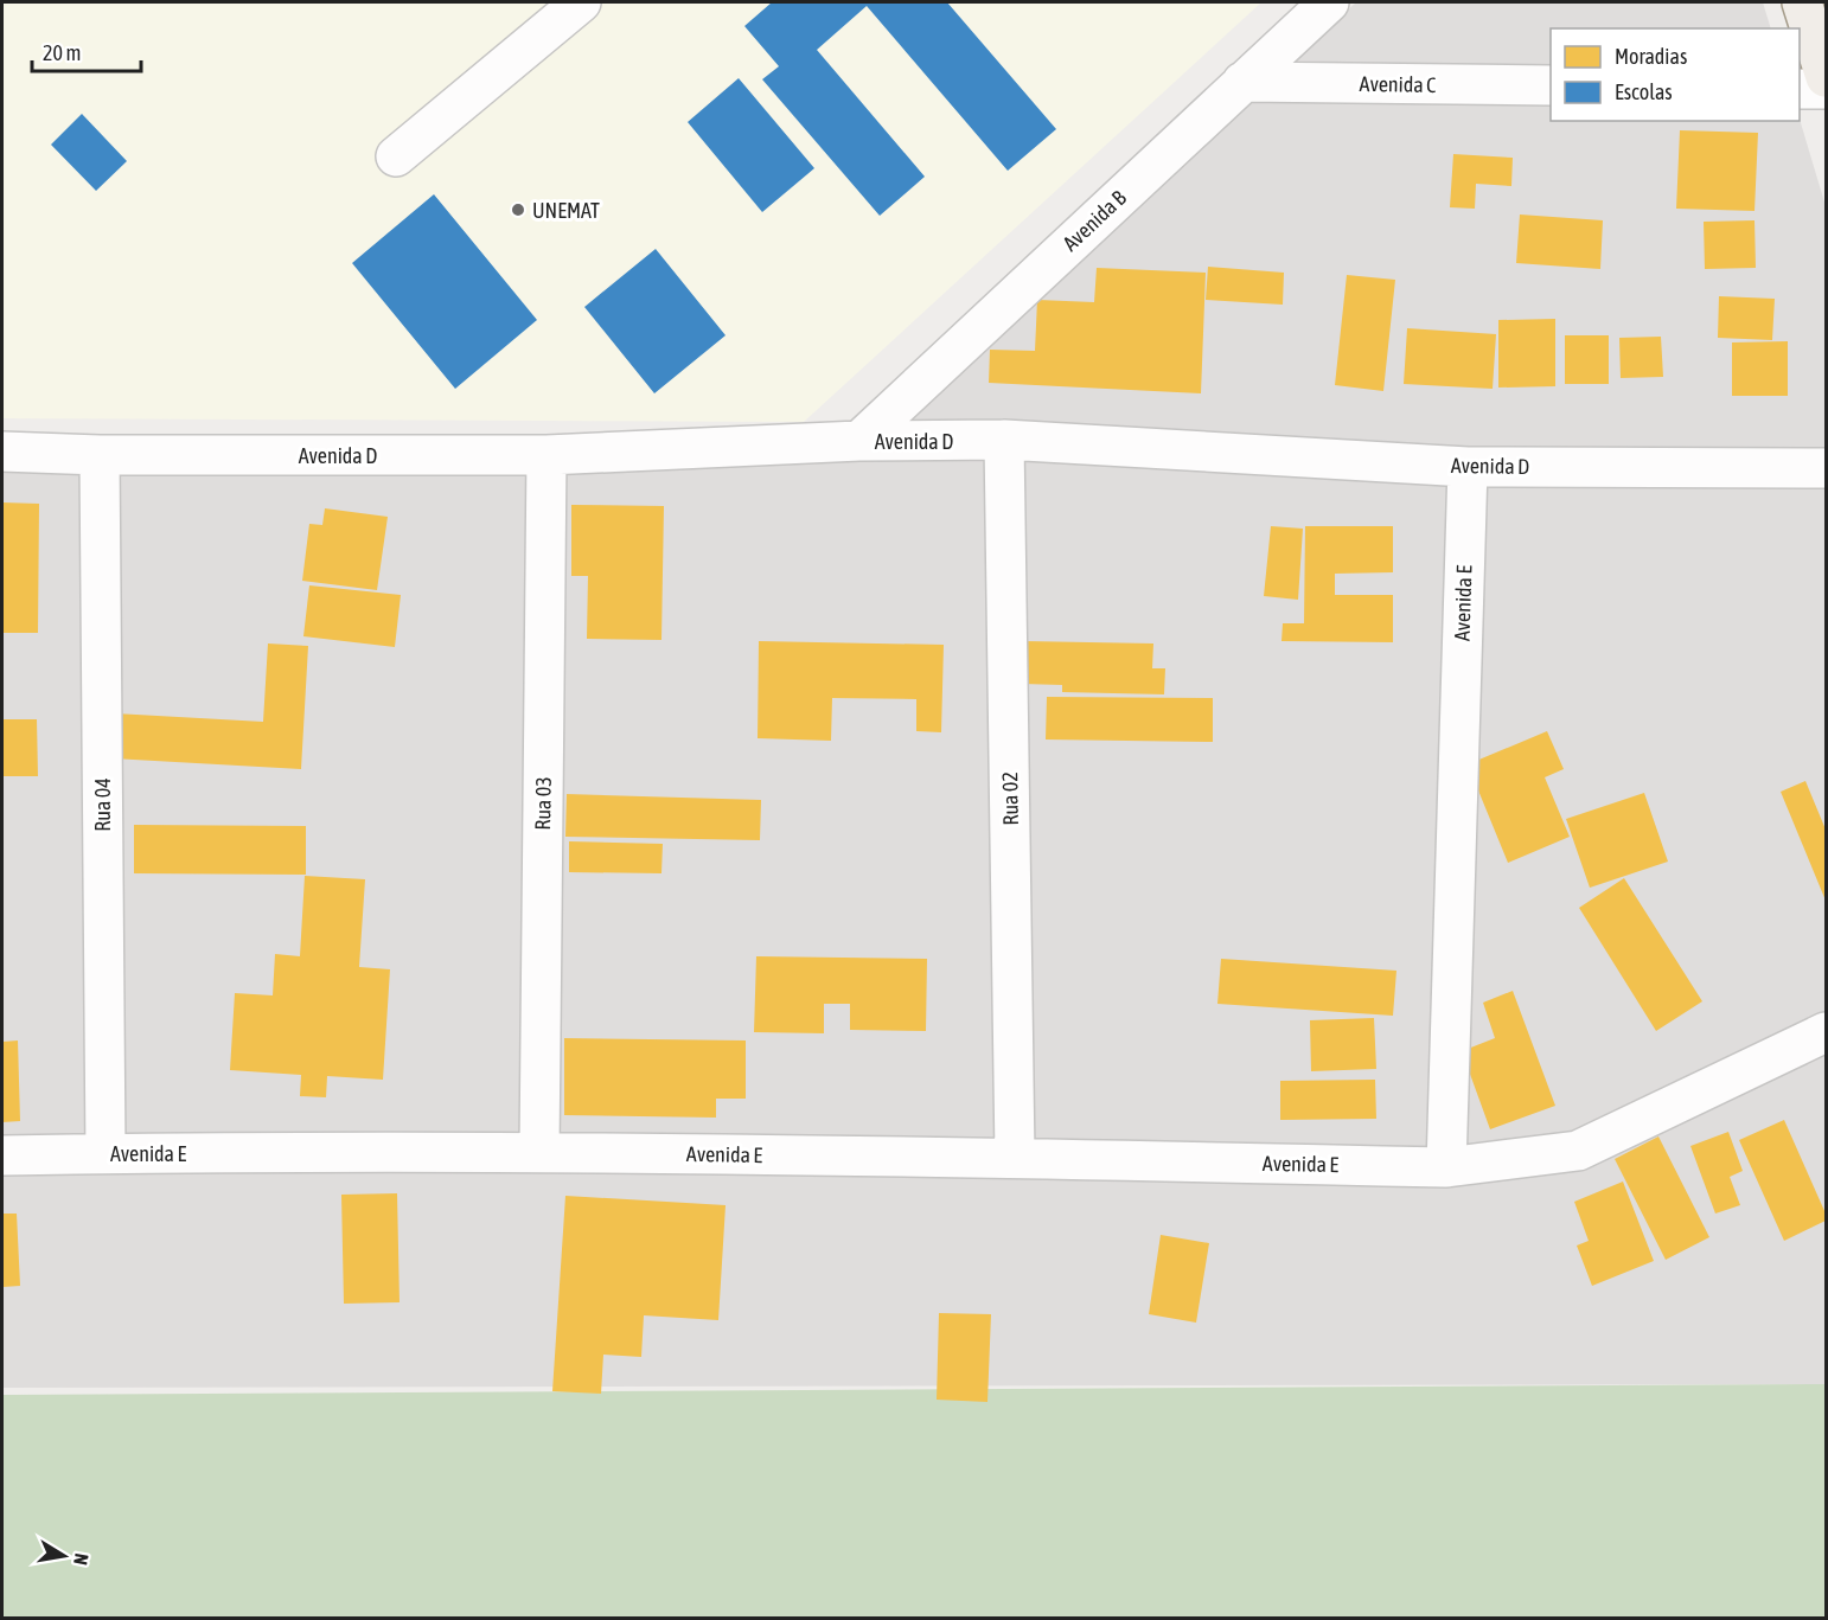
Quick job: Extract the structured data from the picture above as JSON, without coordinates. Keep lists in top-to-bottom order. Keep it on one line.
{"streets":{"street":["Avenida C","Avenida B","Avenida D","Avenida E","Rua 02","Rua 03","Rua 04"]},"crossings":[["Avenida C","Avenida B"],["Avenida B","Avenida D"],["Avenida D","Avenida E"],["Avenida D","Rua 02"],["Avenida D","Rua 03"],["Avenida D","Rua 04"],["Avenida E","Rua 02"],["Avenida E","Rua 03"],["Avenida E","Rua 04"]],"places":["UNEMAT"],"legend":["Moradias","Escolas"],"scale_bar":"20 m","north":"right"}
